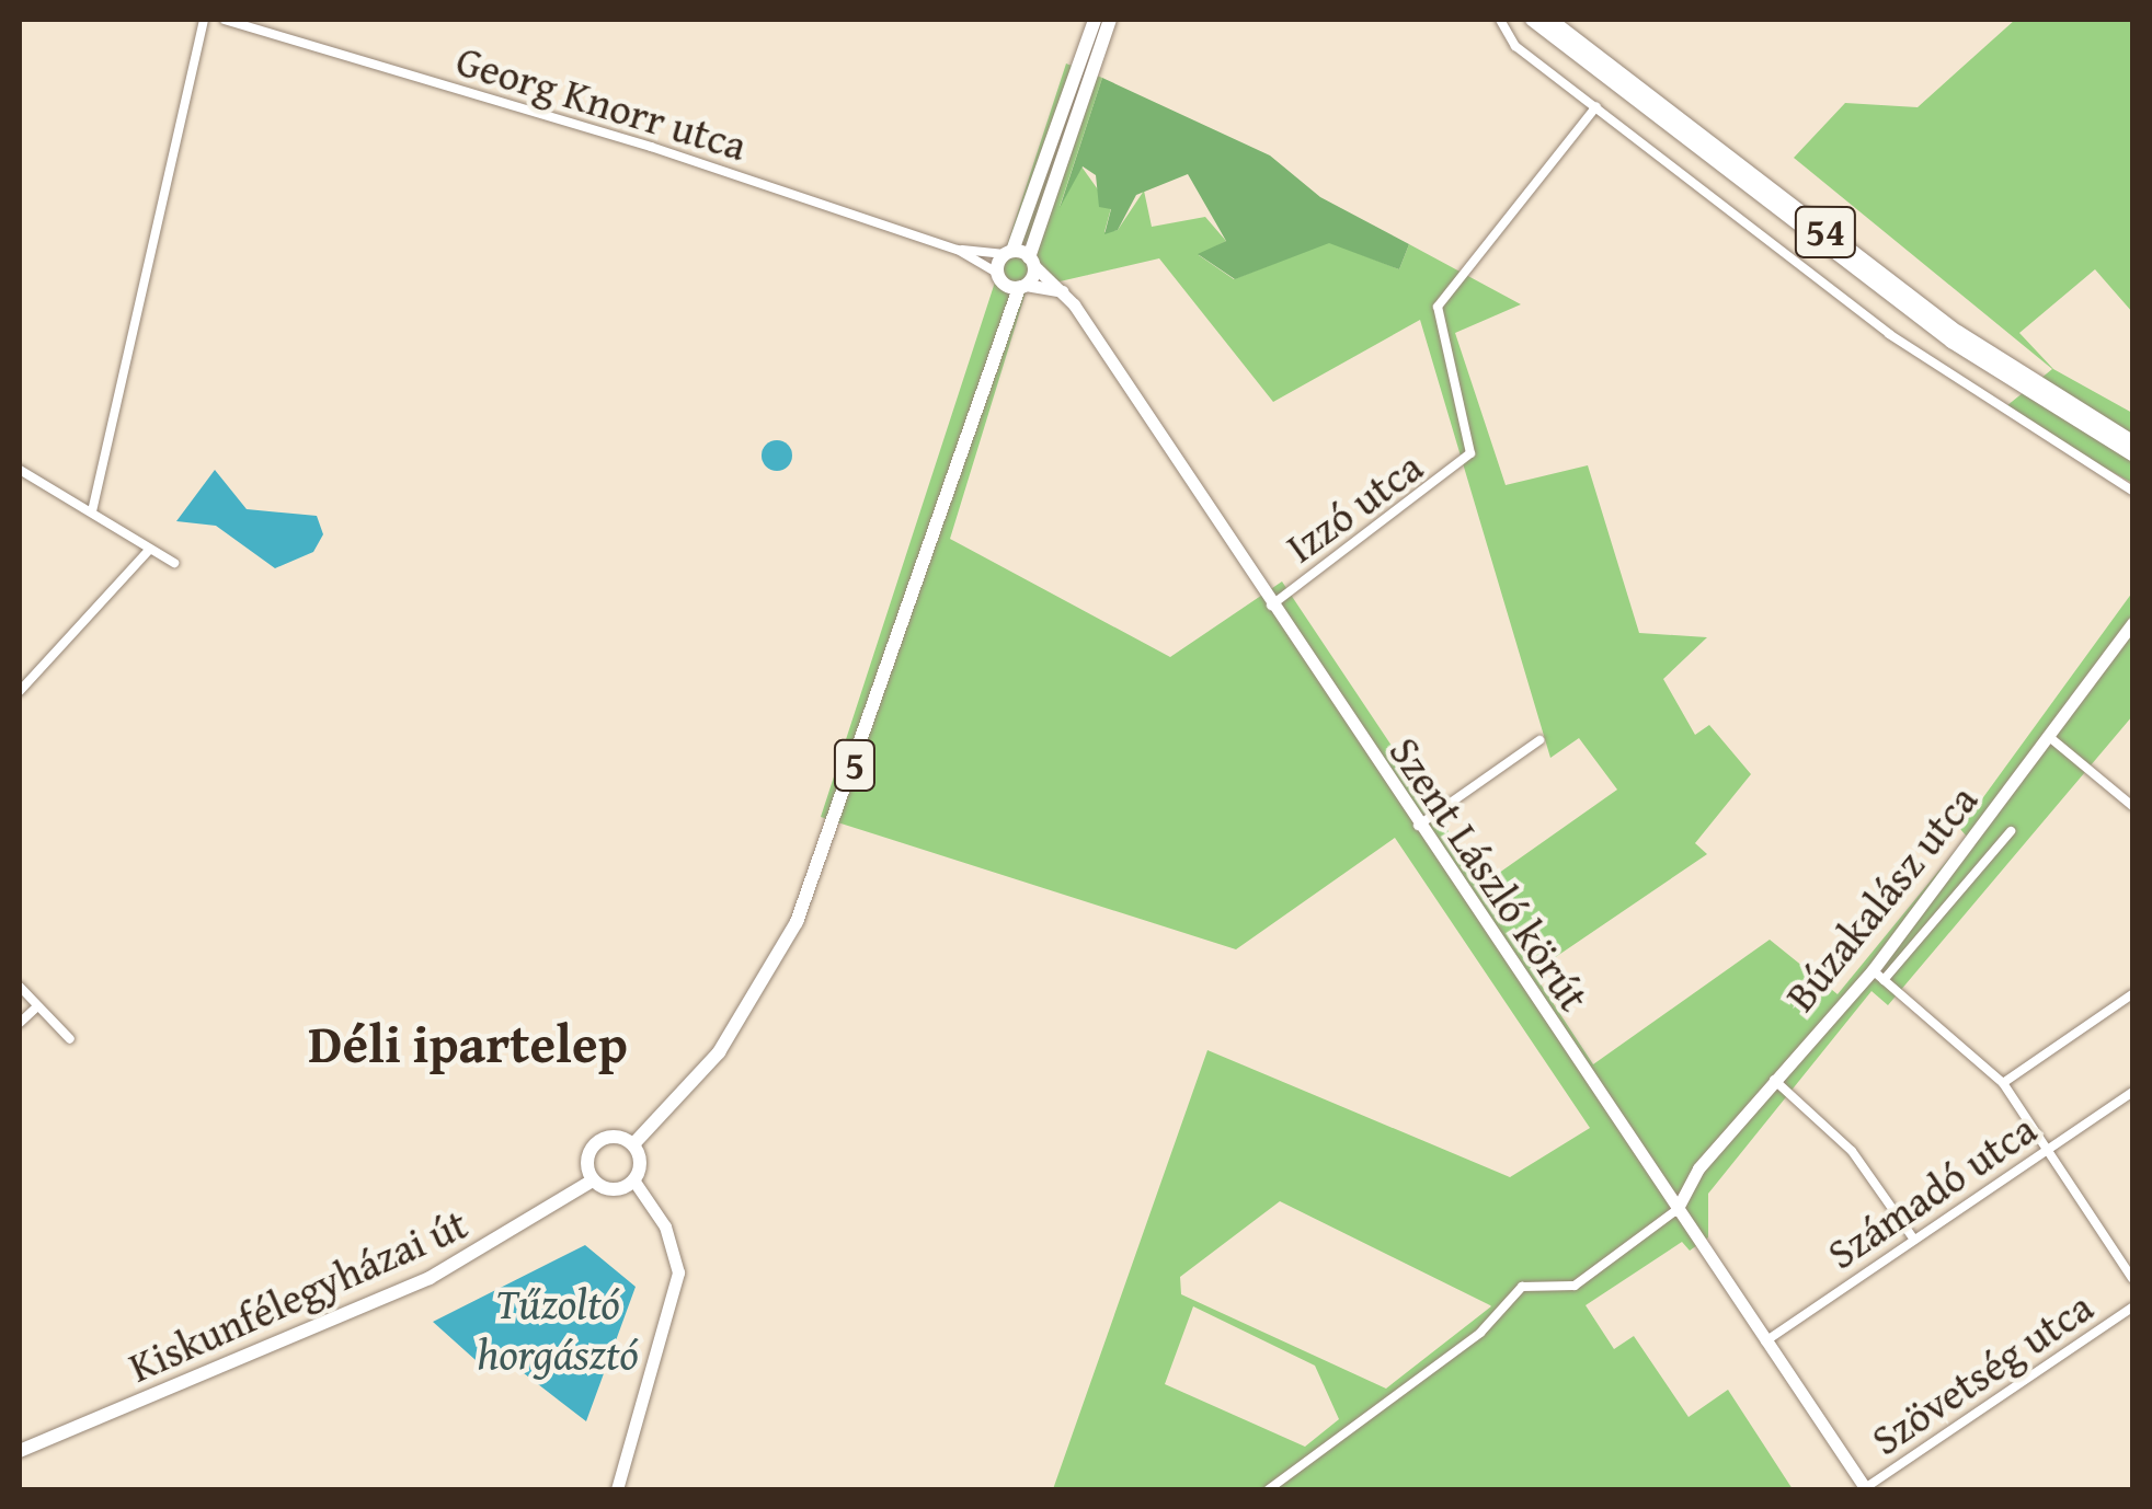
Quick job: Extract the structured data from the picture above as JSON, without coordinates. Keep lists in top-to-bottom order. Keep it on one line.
{"streets":{"main road":["54","5","Kiskunfélegyházai út"],"street":["Georg Knorr utca","Izzó utca","Szent László körút","Búzakalász utca","Számadó utca","Szövetség utca"]},"crossings":[["Georg Knorr utca","5"],["Izzó utca","Szent László körút"],["5","Szent László körút"],["5","Kiskunfélegyházai út"],["Szent László körút","Búzakalász utca"],["Szent László körút","Számadó utca"],["Szent László körút","Szövetség utca"]],"districts":["Déli ipartelep"],"water":["Tűzoltó horgásztó"]}
